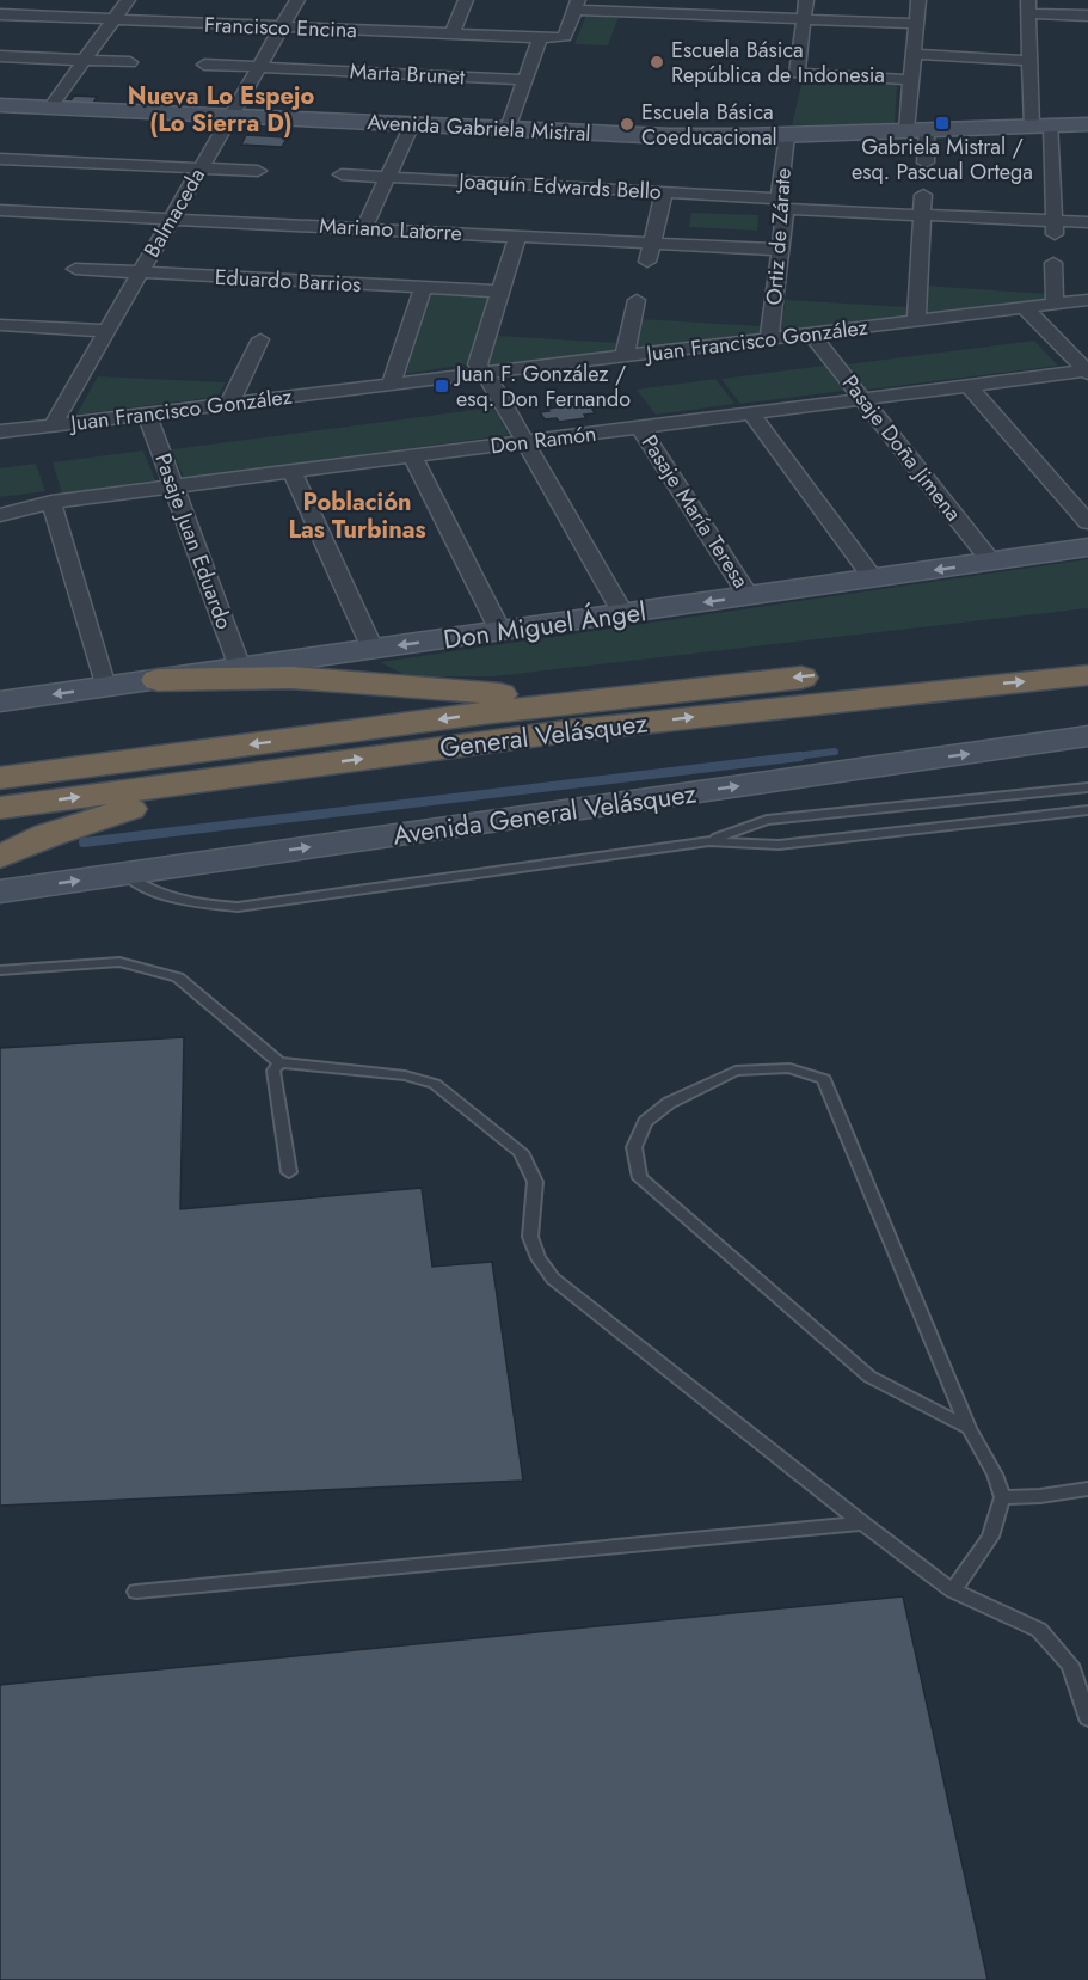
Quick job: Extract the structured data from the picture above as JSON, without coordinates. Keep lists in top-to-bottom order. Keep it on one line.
{"streets":{"highway":["General Velásquez"],"main road":["Avenida Gabriela Mistral","Don Miguel Ángel","Avenida General Velásquez"],"street":["Francisco Encina","Marta Brunet","Joaquín Edwards Bello","Balmaceda","Mariano Latorre","Ortiz de Zárate","Eduardo Barrios","Juan Francisco González","Don Ramón","Pasaje Doña Jimena","Pasaje María Teresa","Pasaje Juan Eduardo"]},"crossings":[["Francisco Encina","Balmaceda"],["Marta Brunet","Balmaceda"],["Avenida Gabriela Mistral","Balmaceda"],["Avenida Gabriela Mistral","Ortiz de Zárate"],["Joaquín Edwards Bello","Ortiz de Zárate"],["Balmaceda","Mariano Latorre"],["Balmaceda","Eduardo Barrios"],["Balmaceda","Juan Francisco González"],["Mariano Latorre","Ortiz de Zárate"],["Ortiz de Zárate","Juan Francisco González"],["Juan Francisco González","Pasaje Doña Jimena"],["Juan Francisco González","Pasaje Juan Eduardo"],["Don Ramón","Pasaje Doña Jimena"],["Don Ramón","Pasaje María Teresa"],["Don Ramón","Pasaje Juan Eduardo"],["Pasaje Doña Jimena","Don Miguel Ángel"],["Pasaje María Teresa","Don Miguel Ángel"],["Pasaje Juan Eduardo","Don Miguel Ángel"]],"one_way":["Don Miguel Ángel","Avenida General Velásquez"],"districts":["Nueva Lo Espejo (Lo Sierra D)","Población Las Turbinas"],"places":{"other":["Escuela Básica República de Indonesia","Escuela Básica Coeducacional"],"transit":["Gabriela Mistral / esq. Pascual Ortega","Juan F. González / esq. Don Fernando"]}}
